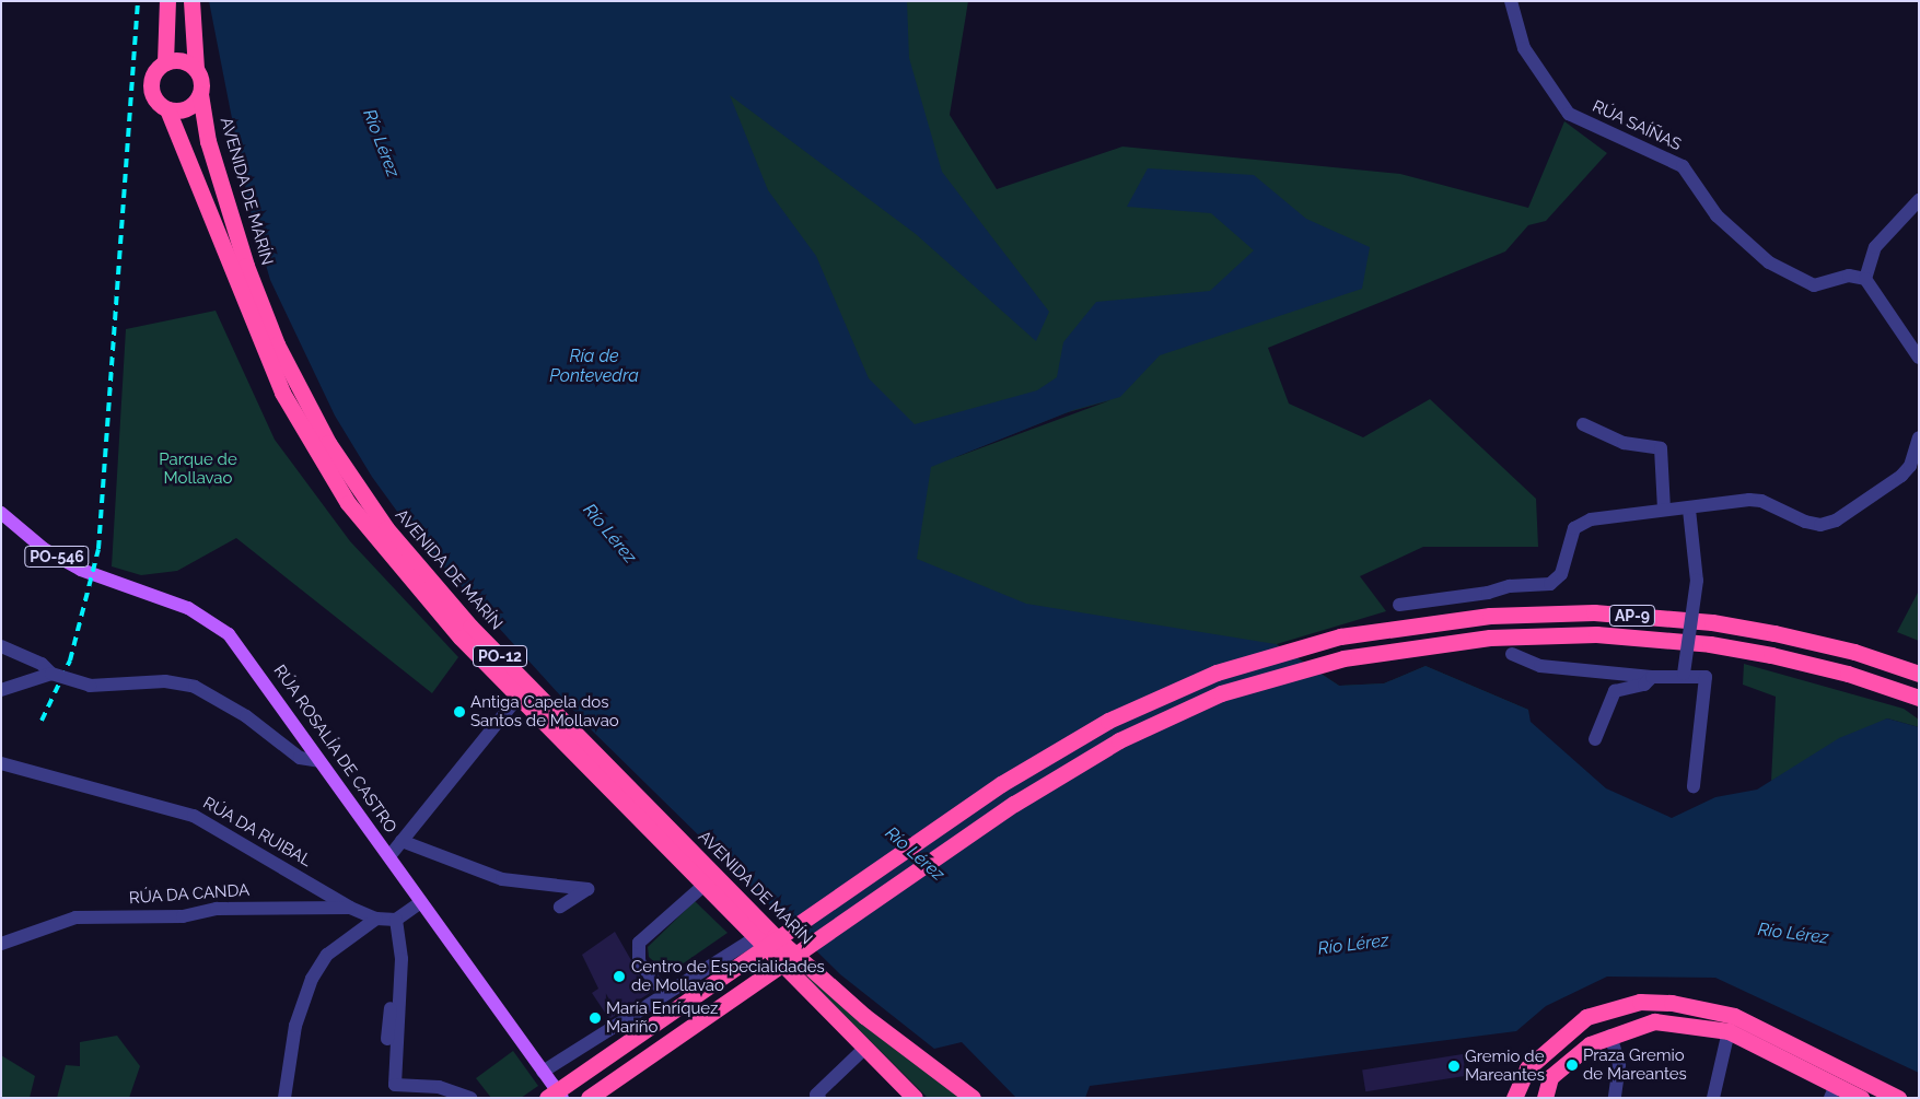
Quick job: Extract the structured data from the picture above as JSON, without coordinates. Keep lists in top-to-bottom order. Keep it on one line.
{"streets":{"highway":["AVENIDA DE MARÍN","AP-9","PO-12"],"main road":["PO-546","RÚA ROSALÍA DE CASTRO"],"street":["RÚA SAÍÑAS","RÚA DA RUIBAL","RÚA DA CANDA"]},"crossings":[["RÚA DA RUIBAL","RÚA DA CANDA"]],"water":["Río Lérez","Ría de Pontevedra"],"parks":["Parque de Mollavao"],"places":["Antiga Capela dos Santos de Mollavao","Centro de Especialidades de Mollavao","María Enríquez Mariño","Praza Gremio de Mareantes","Gremio de Mareantes"]}
